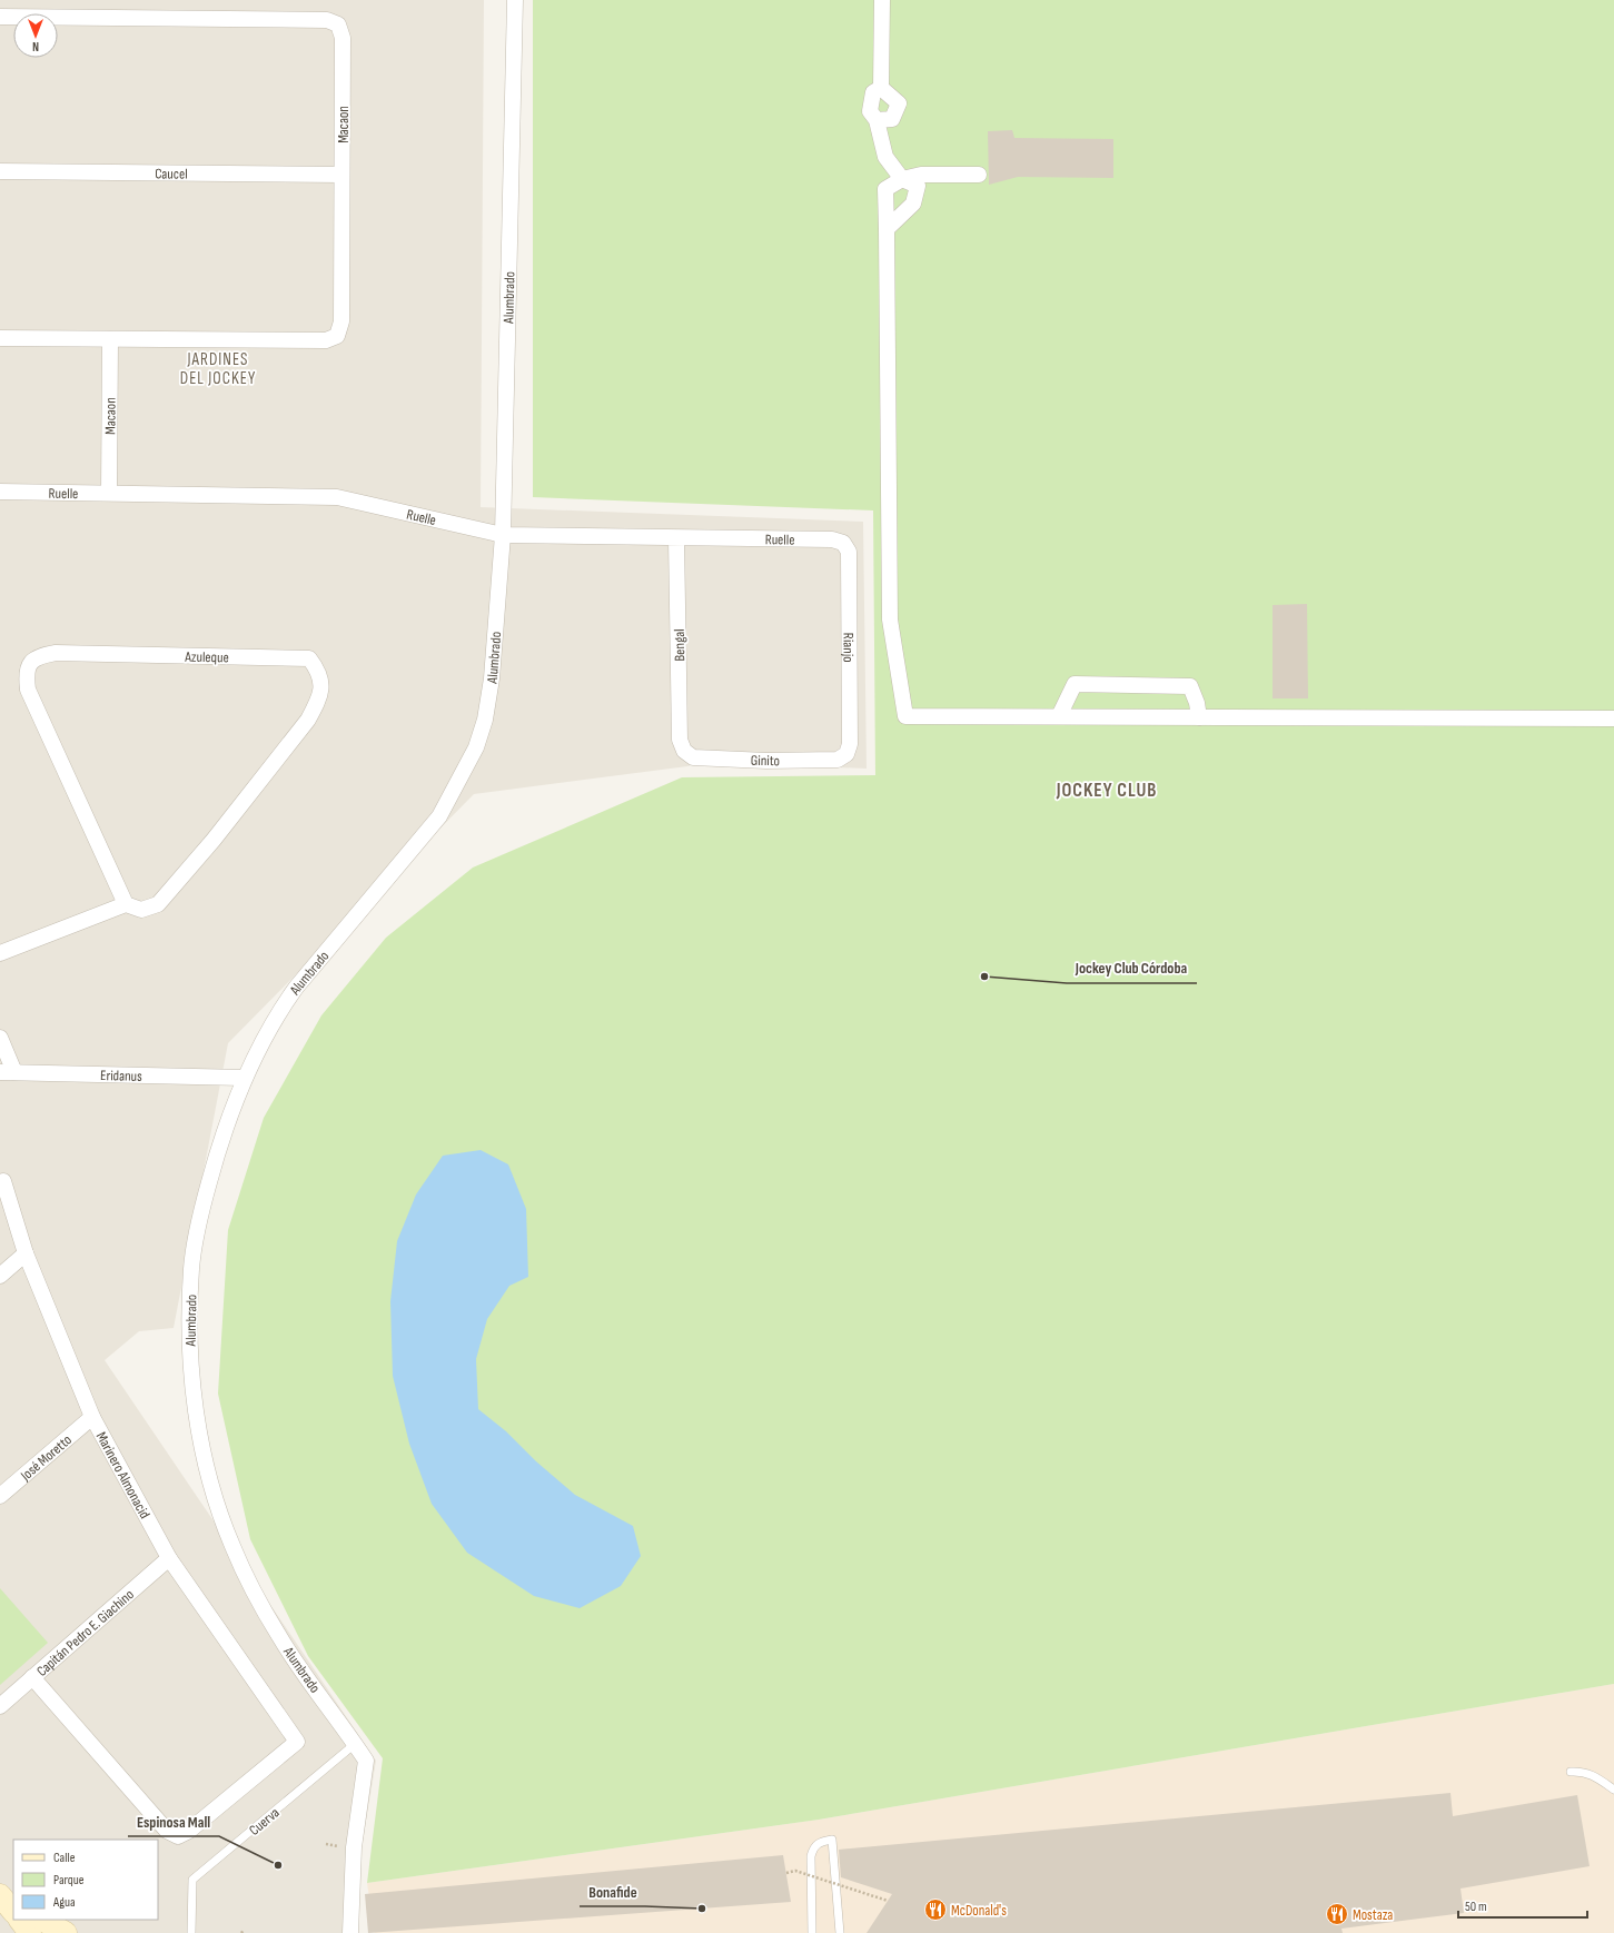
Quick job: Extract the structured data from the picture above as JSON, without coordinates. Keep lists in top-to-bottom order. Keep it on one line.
{"streets":{"street":["Macaon","Caucel","Alumbrado","Ruelle","Bengal","Rianjo","Azuleque","Ginito","Eridanus","José Moretto","Marinero Almonacid","Capitán Pedro E. Giachino"],"lane":["Cuerva"]},"crossings":[["Macaon","Caucel"],["Macaon","Ruelle"],["Alumbrado","Ruelle"],["Alumbrado","Eridanus"],["Alumbrado","Cuerva"],["Ruelle","Bengal"],["Ruelle","Rianjo"],["Bengal","Ginito"],["Rianjo","Ginito"],["José Moretto","Marinero Almonacid"],["Marinero Almonacid","Capitán Pedro E. Giachino"]],"districts":["JARDINES DEL JOCKEY","JOCKEY CLUB"],"places":{"other":["Jockey Club Córdoba","Espinosa Mall","Bonafide"],"restaurant":["McDonald's","Mostaza"]},"legend":["Calle","Parque","Agua"],"scale_bar":"50 m","north":"bottom"}
